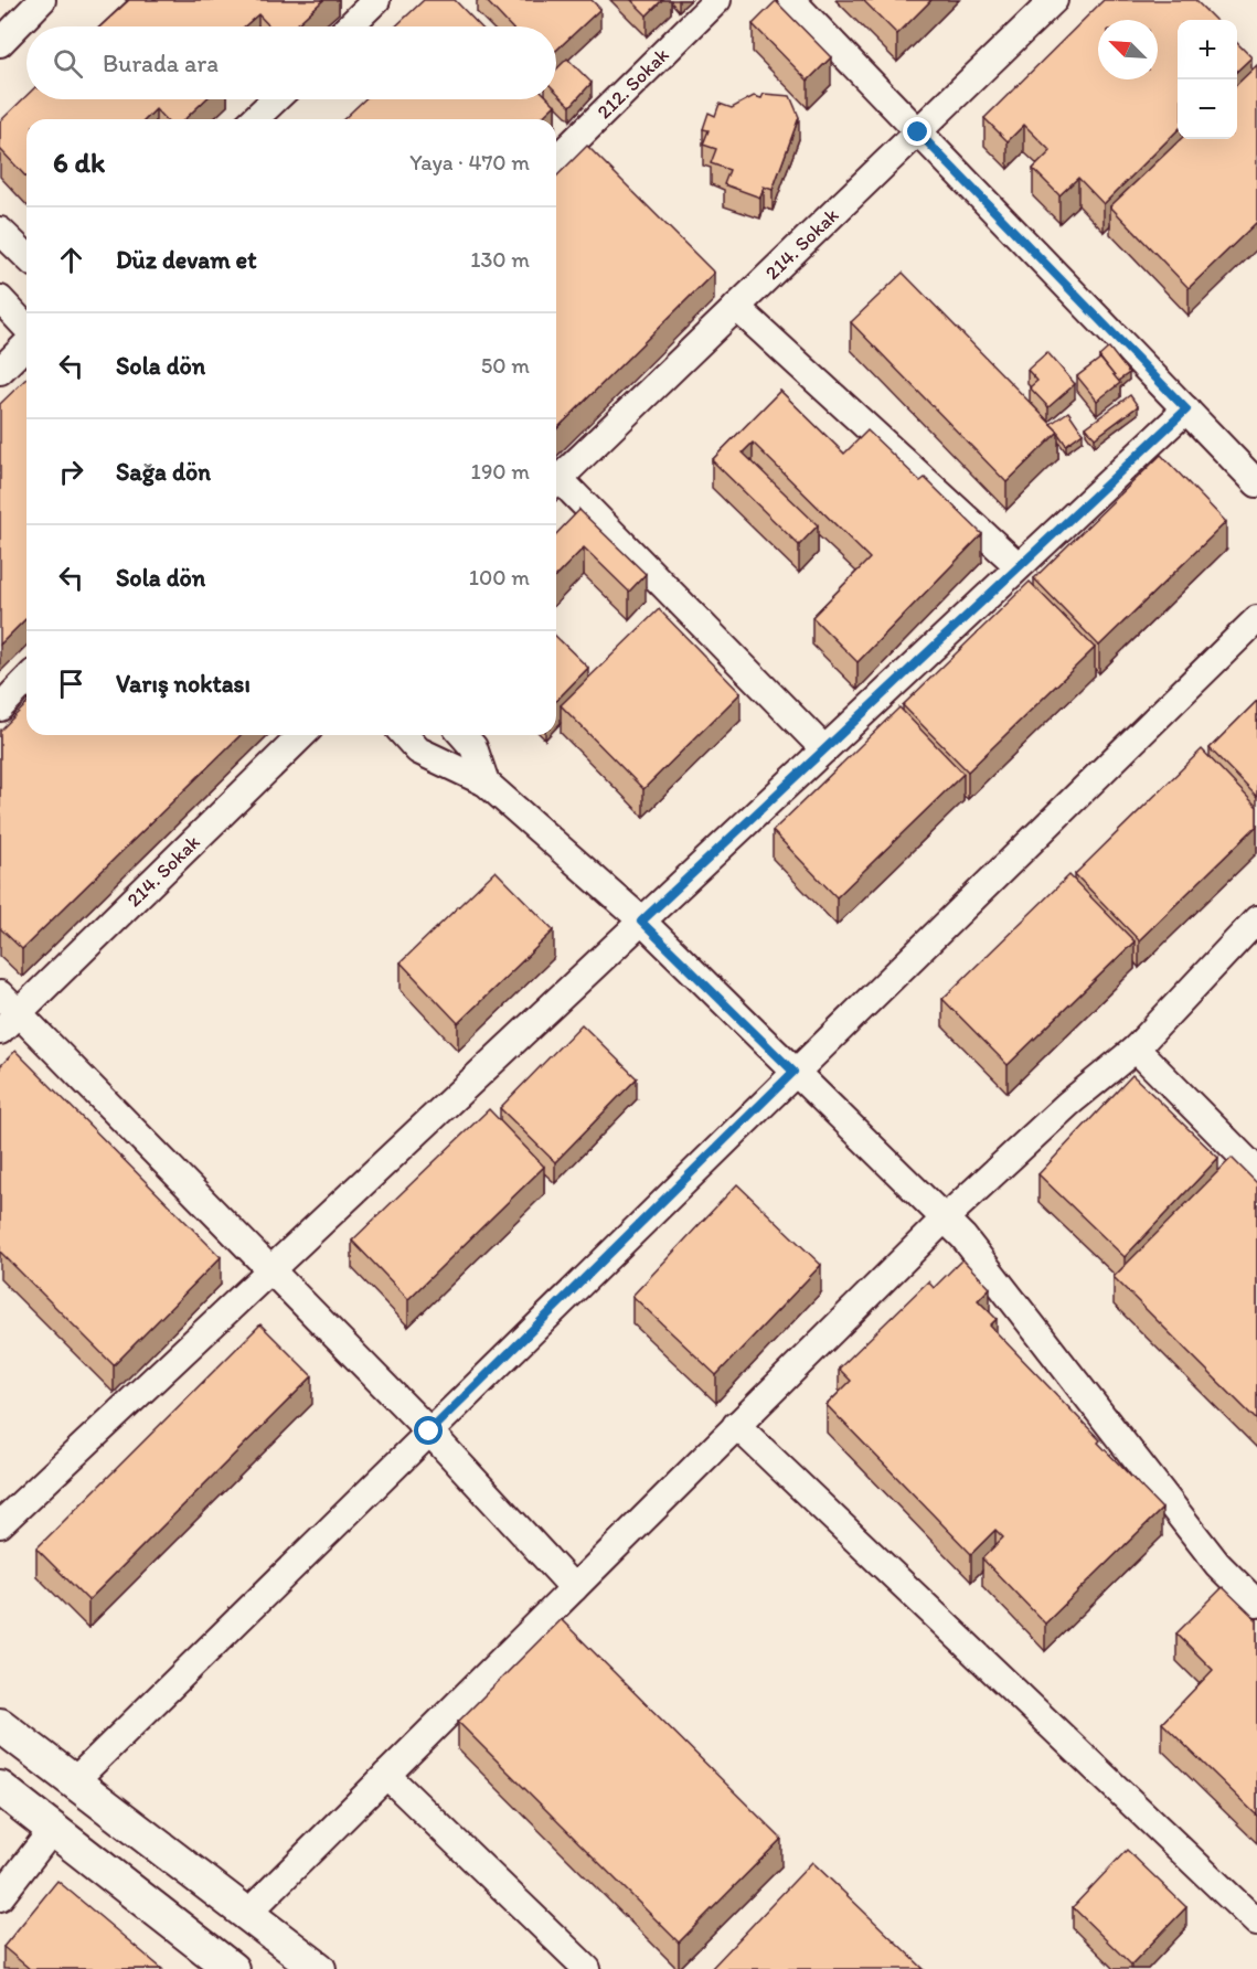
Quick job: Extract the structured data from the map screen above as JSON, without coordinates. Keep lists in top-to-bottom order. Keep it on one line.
{"streets":{"street":["212. Sokak","214. Sokak"]},"north":"top left","page":{"map_buttons":["+","−"],"search":"Burada ara","heading":["6 dk","Yaya · 470 m"],"list":[["Düz devam et","130 m"],["Sola dön","50 m"],["Sağa dön","190 m"],["Sola dön","100 m"],"Varış noktası"]}}
